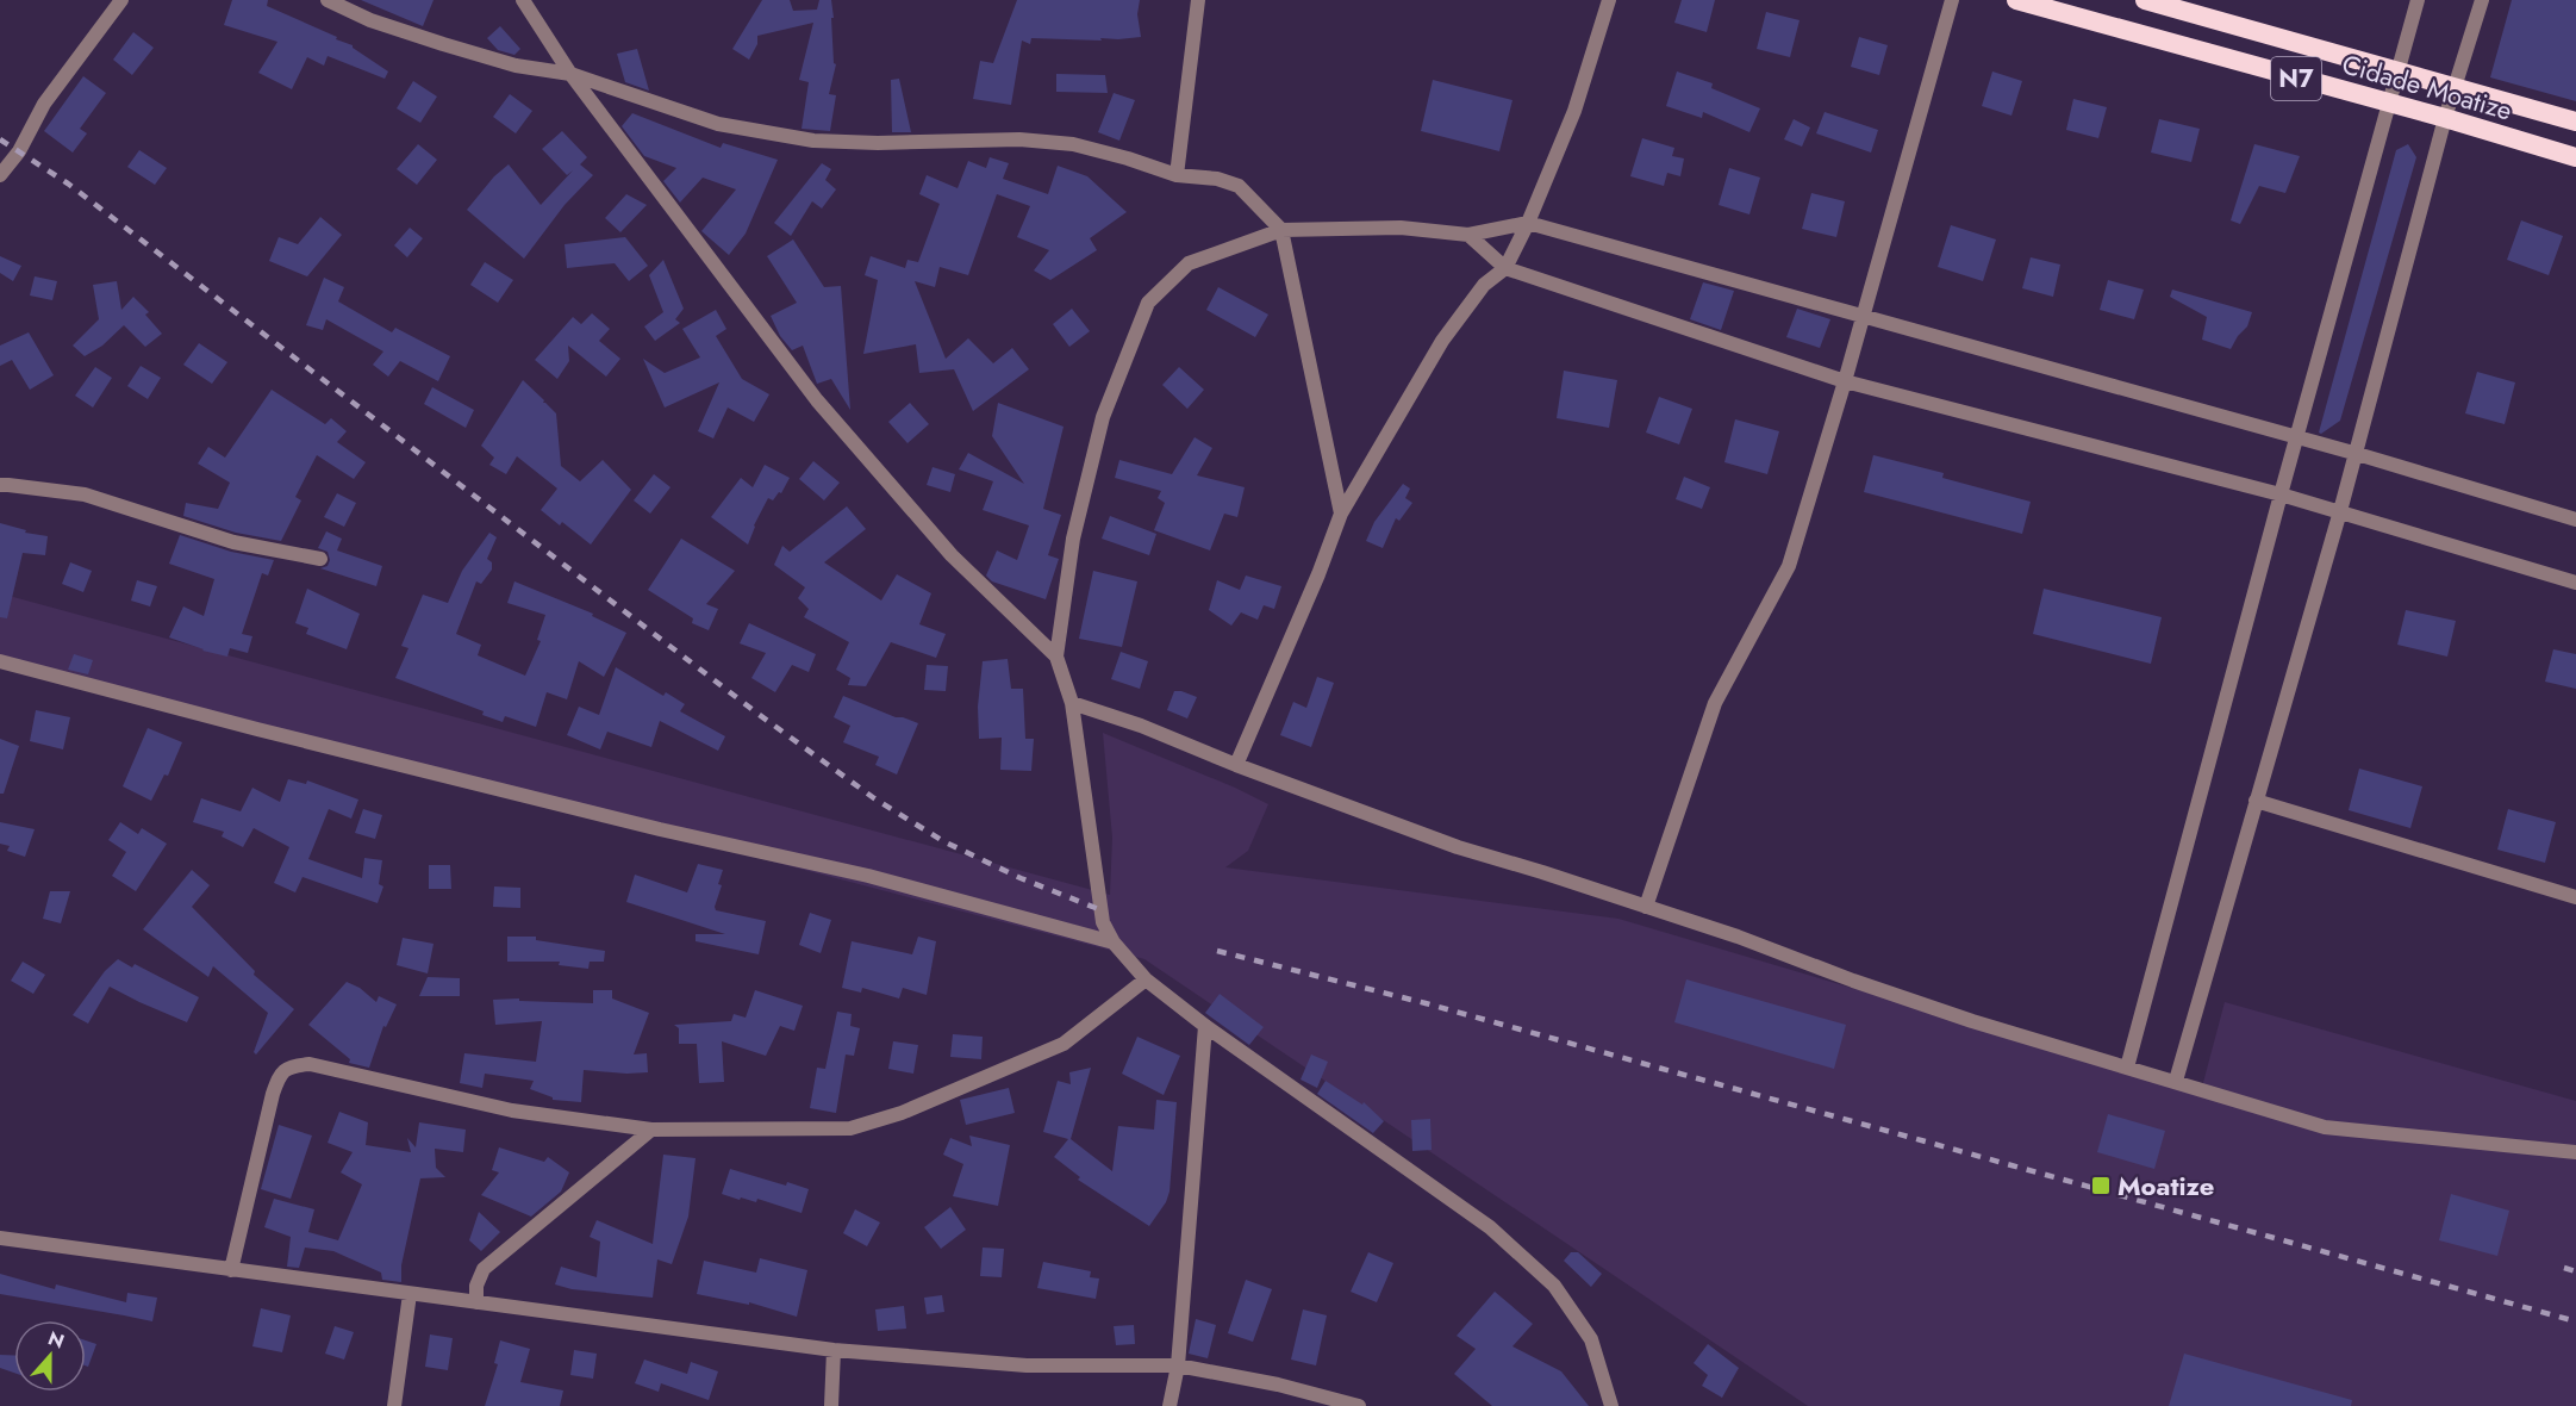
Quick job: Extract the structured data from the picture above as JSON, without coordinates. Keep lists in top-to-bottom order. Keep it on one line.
{"streets":{"highway":["N7","Cidade Moatize"]},"places":{"transit":["Moatize"]},"north":"top"}
